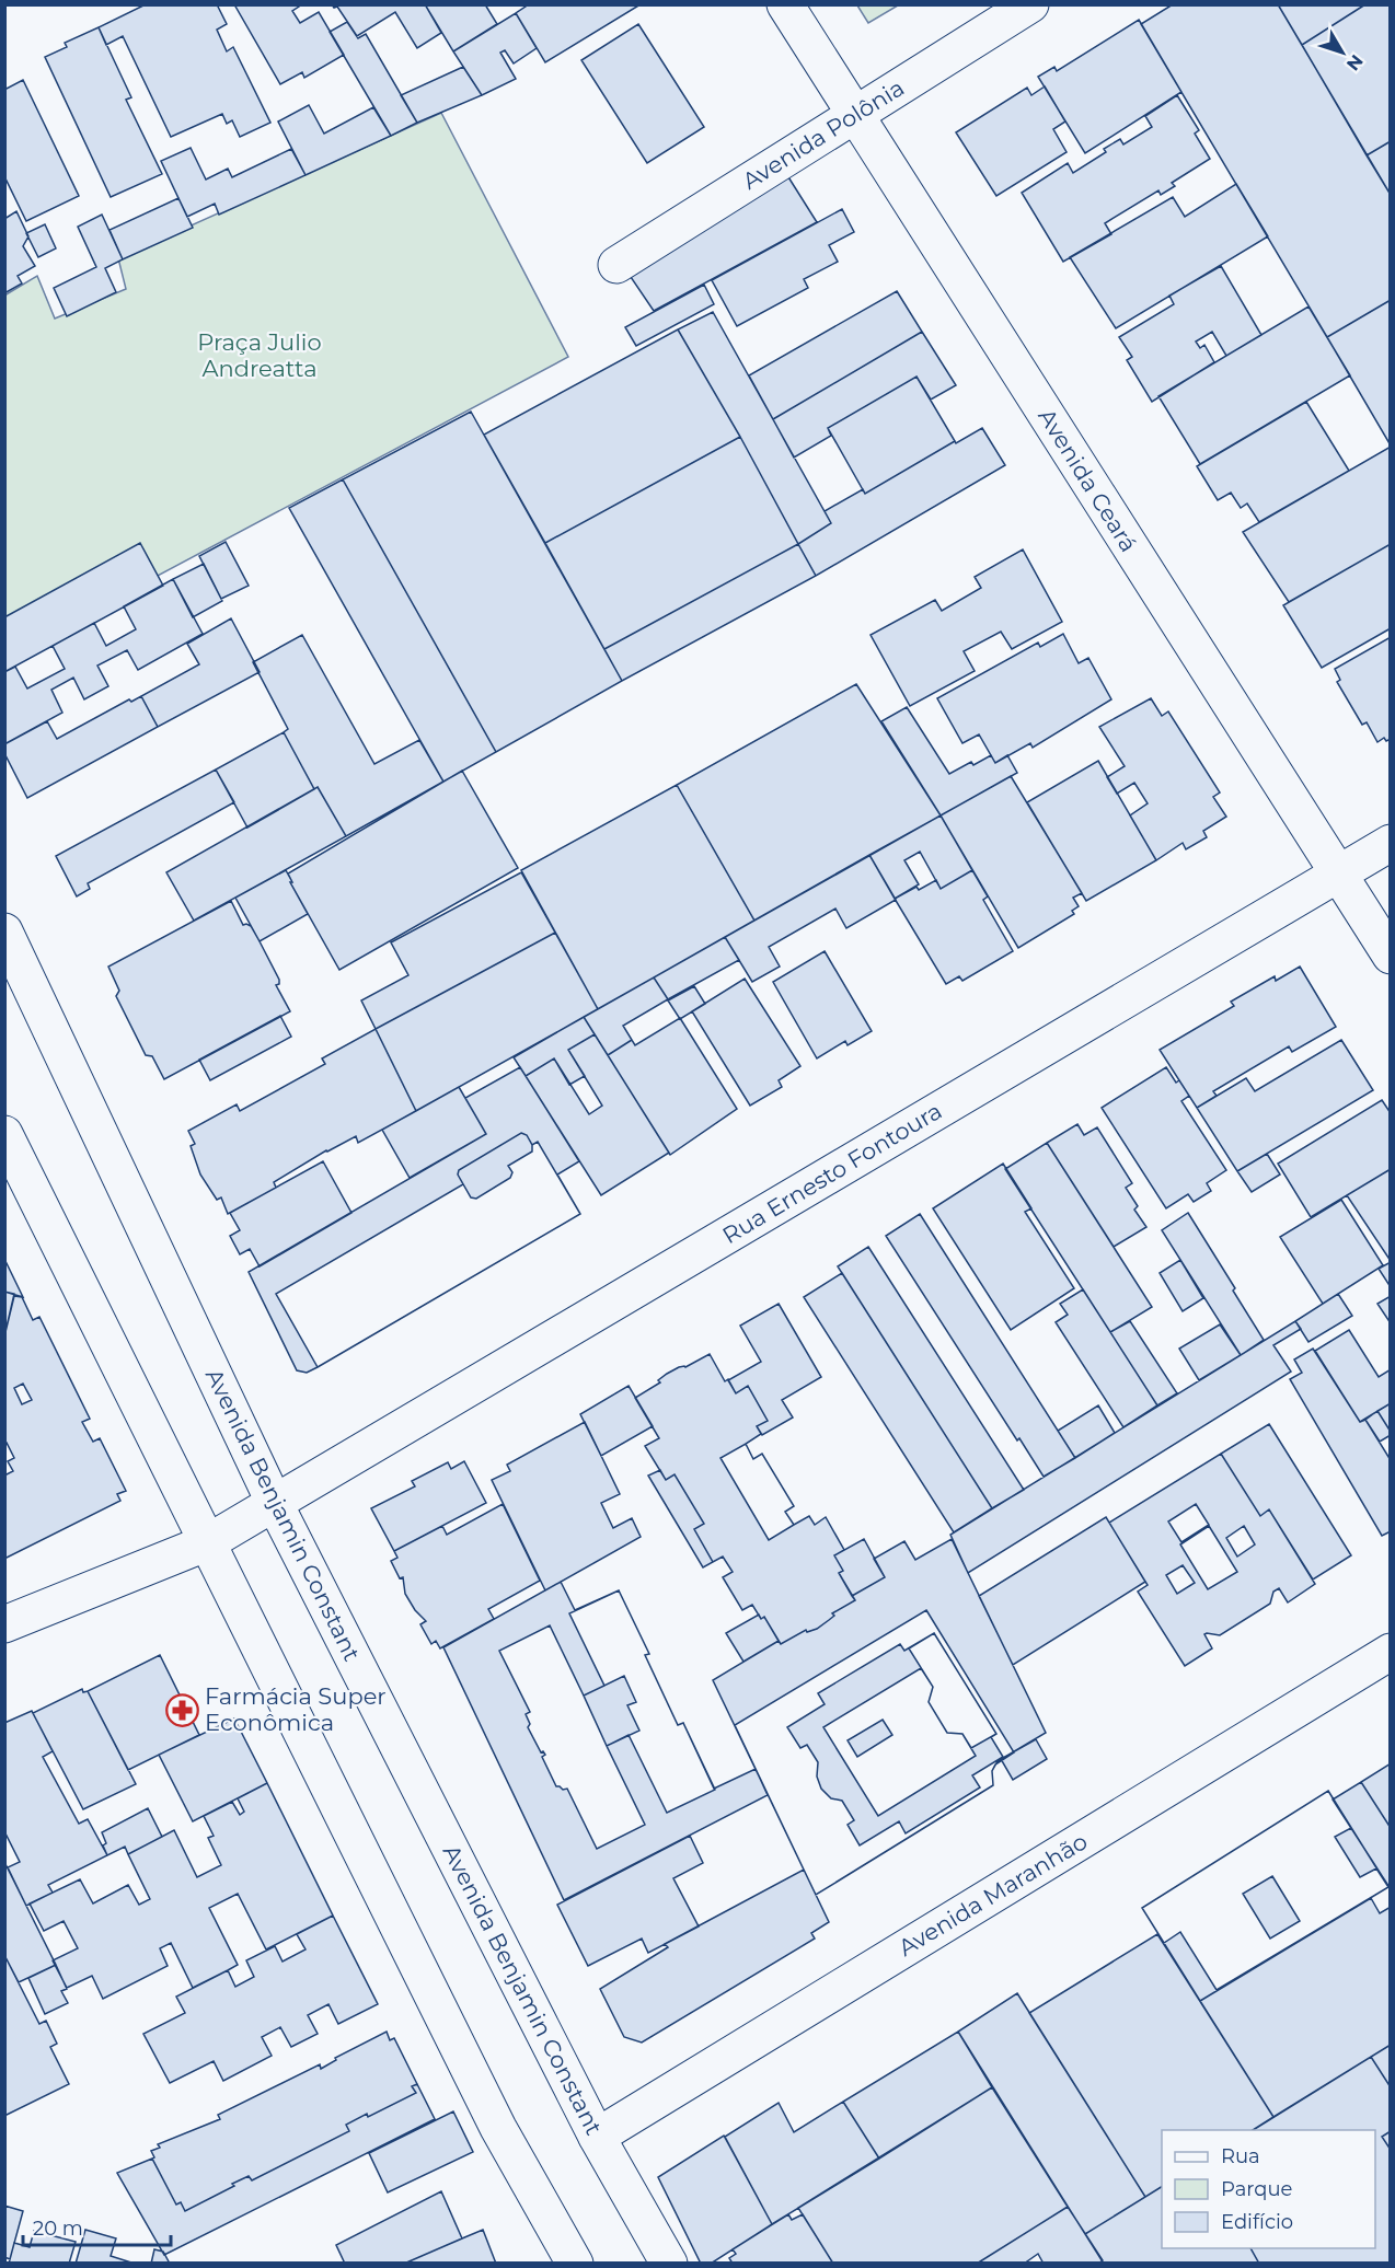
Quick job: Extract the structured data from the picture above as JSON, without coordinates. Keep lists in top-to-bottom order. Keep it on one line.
{"streets":{"street":["Avenida Polônia","Avenida Ceará","Rua Ernesto Fontoura","Avenida Benjamin Constant","Avenida Maranhão"]},"crossings":[["Avenida Polônia","Avenida Ceará"],["Avenida Ceará","Rua Ernesto Fontoura"],["Rua Ernesto Fontoura","Avenida Benjamin Constant"],["Avenida Benjamin Constant","Avenida Maranhão"]],"parks":["Praça Julio Andreatta"],"places":{"pharmacy":["Farmácia Super Econômica"]},"legend":["Rua","Parque","Edifício"],"scale_bar":"20 m","north":"bottom right"}
